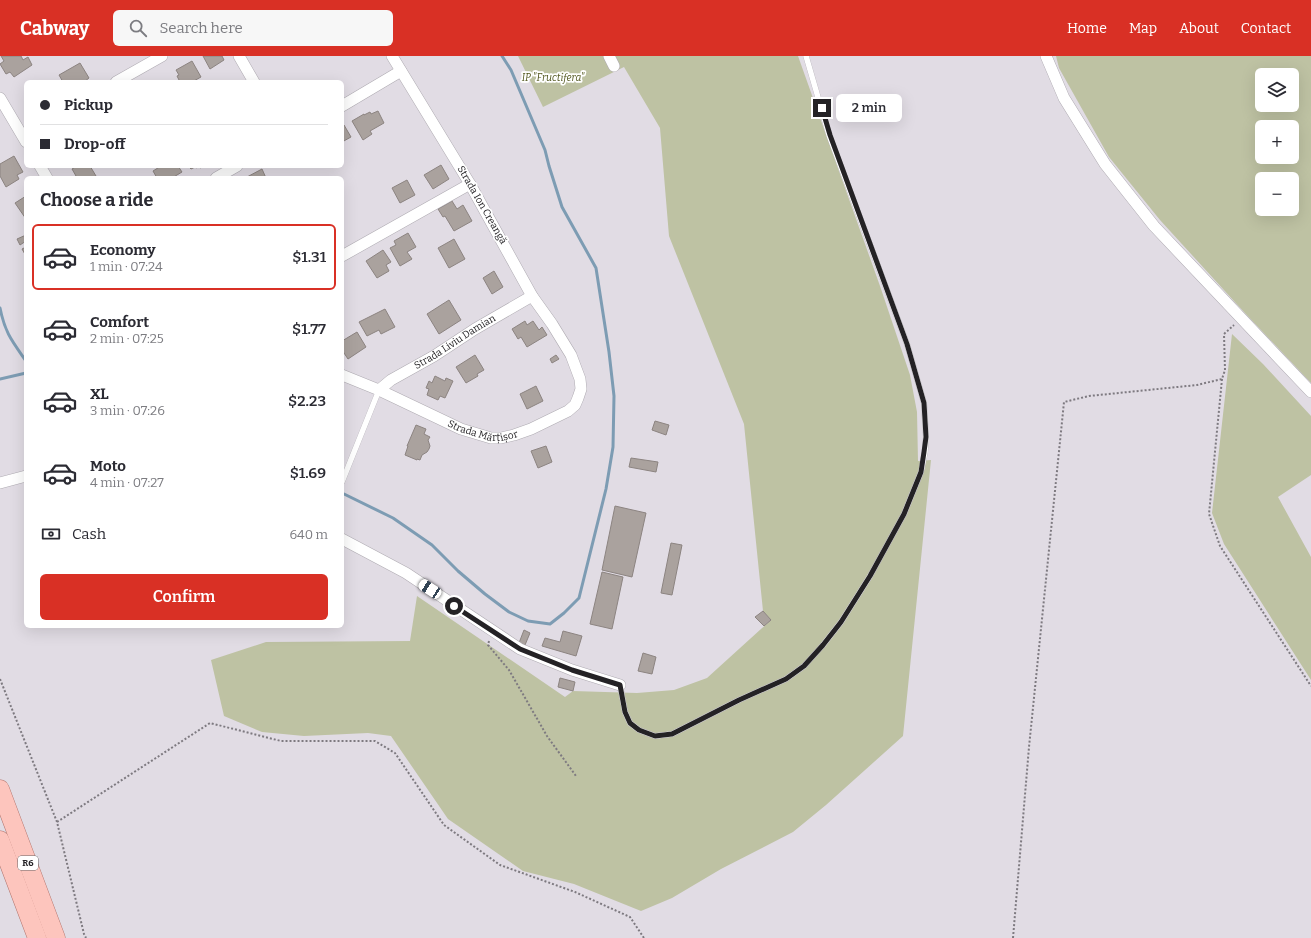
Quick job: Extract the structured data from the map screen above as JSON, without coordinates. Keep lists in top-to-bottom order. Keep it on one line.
{"streets":{"main road":["R6"],"street":["Strada Ion Creangă","Strada Liviu Damian","Strada Mărțișor"]},"crossings":[["Strada Ion Creangă","Strada Liviu Damian"],["Strada Ion Creangă","Strada Mărțișor"],["Strada Liviu Damian","Strada Mărțișor"]],"parks":["IP \"Fructifera\""],"page":{"header":"Cabway","search":"Search here","nav":["Home","Map","About","Contact"],"map_buttons":["+","−"],"banner":["Pickup","Drop-off"],"bubble":"2 min","heading":"Choose a ride","list":[{"name":"Economy","note":"1 min · 07:24","value":"$1.31"},{"name":"Comfort","note":"2 min · 07:25","value":"$1.77"},{"name":"XL","note":"3 min · 07:26","value":"$2.23"},{"name":"Moto","note":"4 min · 07:27","value":"$1.69"}],"pay":["Cash","640 m"],"buttons":"Confirm"}}
